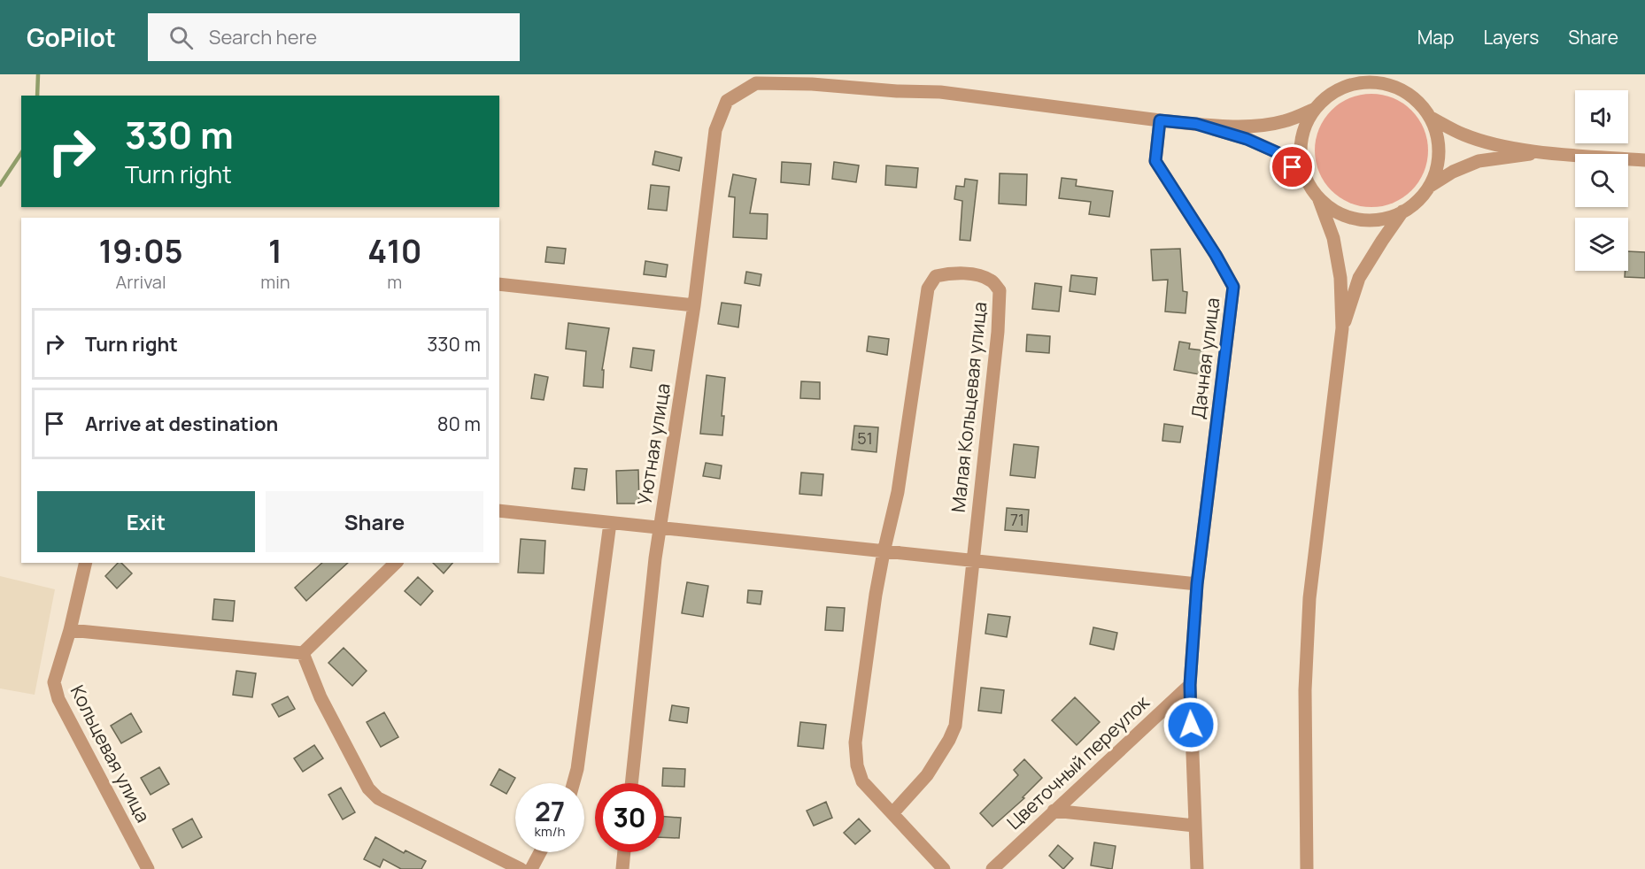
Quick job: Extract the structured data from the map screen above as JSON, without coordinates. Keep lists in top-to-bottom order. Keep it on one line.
{"streets":{"street":["Дачная улица","Малая Кольцевая улица","Уютная улица","Кольцевая улица","Цветочный переулок"]},"crossings":[["Дачная улица","Уютная улица"],["Дачная улица","Цветочный переулок"]],"house_numbers":["51","71"],"page":{"header":"GoPilot","search":"Search here","nav":["Map","Layers","Share"],"turn":["330 m","Turn right"],"eta":["19:05","Arrival","1","min","410","m"],"list":[{"name":"Turn right","value":"330 m"},{"name":"Arrive at destination","value":"80 m"}],"buttons":["Exit","Share"],"speed":"27 km/h","limit":"30"}}
